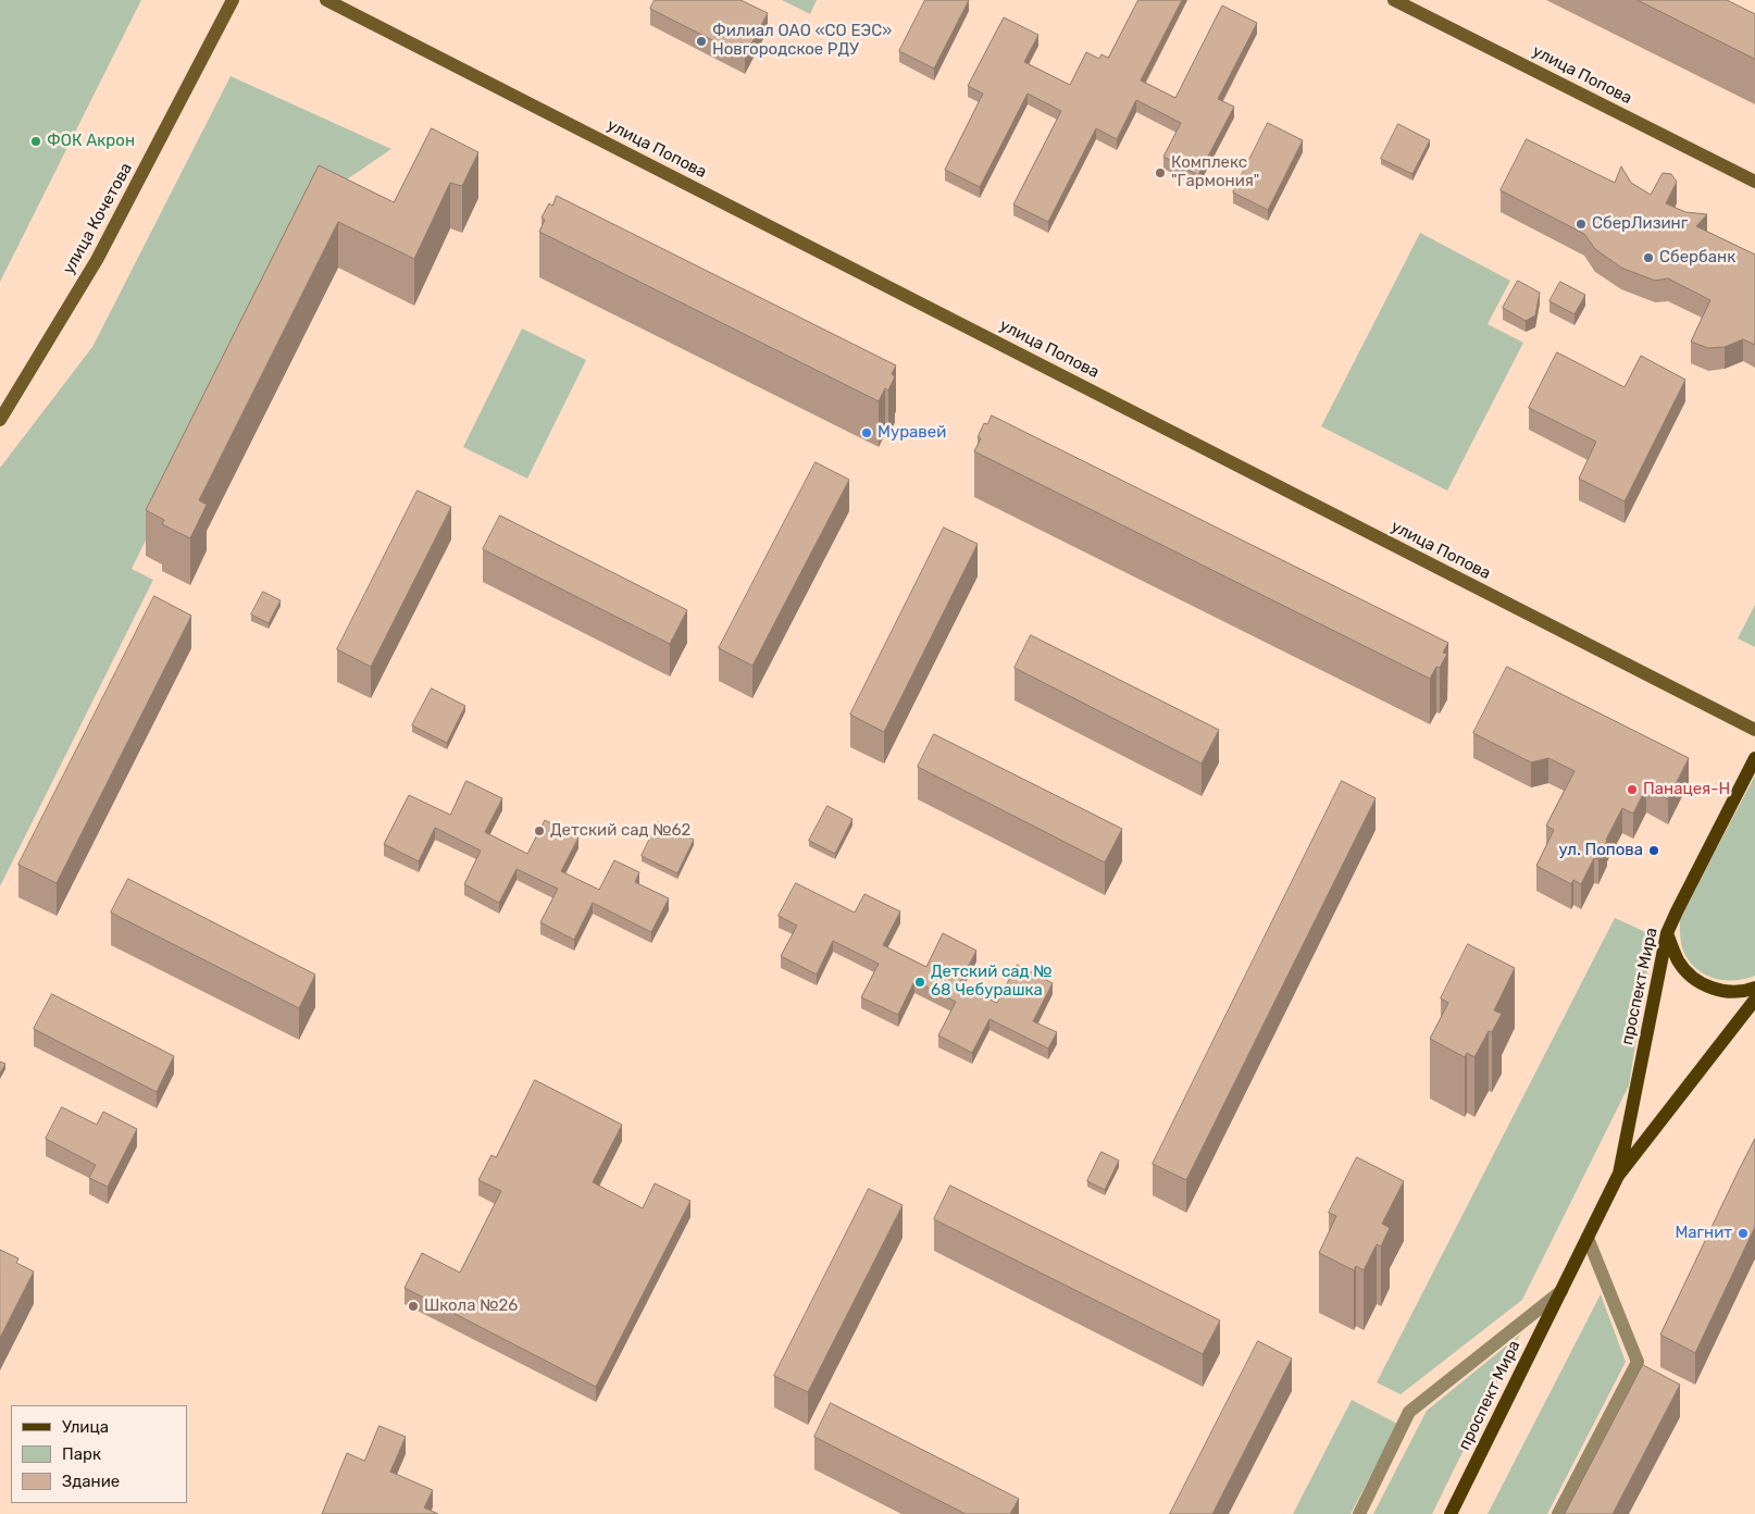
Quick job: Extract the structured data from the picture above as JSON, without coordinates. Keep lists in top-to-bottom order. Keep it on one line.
{"streets":{"main road":["проспект Мира"],"street":["улица Попова","улица Кочетова"]},"places":["Филиал ОАО «СО ЕЭС» Новгородское РДУ","ФОК Акрон","Комплекс \"Гармония\"","СберЛизинг","Сбербанк","Муравей","Панацея-Н","Детский сад №62","ул. Попова","Детский сад № 68 Чебурашка","Магнит","Школа №26"],"legend":["Улица","Парк","Здание"]}
